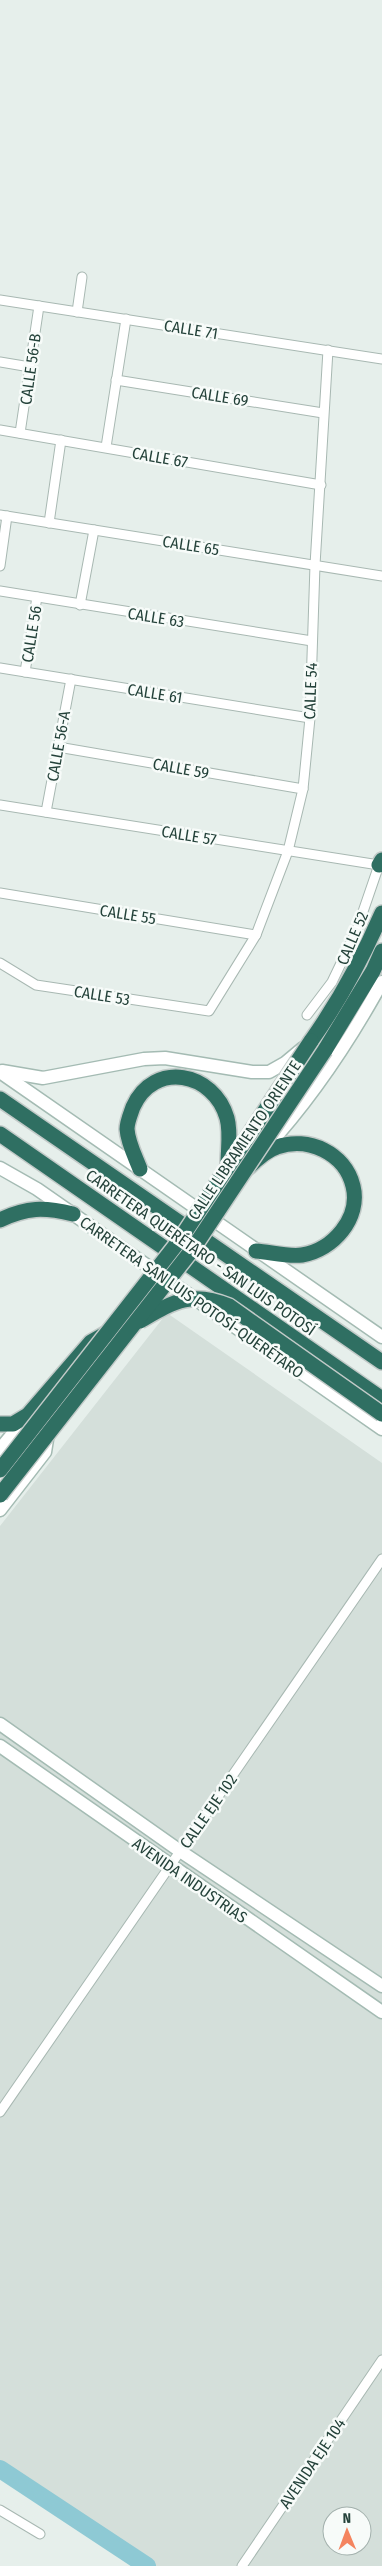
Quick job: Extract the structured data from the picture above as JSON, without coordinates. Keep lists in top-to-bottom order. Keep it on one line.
{"streets":{"highway":["CALLE LIBRAMIENTO ORIENTE","CARRETERA QUERÉTARO - SAN LUIS POTOSÍ"],"main road":["CARRETERA SAN LUIS POTOSÍ-QUERÉTARO","AVENIDA INDUSTRIAS"],"street":["CALLE 71","CALLE 56-B","CALLE 69","CALLE 67","CALLE 65","CALLE 63","CALLE 56","CALLE 54","CALLE 61","CALLE 56-A","CALLE 59","CALLE 57","CALLE 55","CALLE 52","CALLE 53","CALLE EJE 102","AVENIDA EJE 104"]},"crossings":[["CALLE 71","CALLE 56-B"],["CALLE 71","CALLE 54"],["CALLE 56-B","CALLE 67"],["CALLE 69","CALLE 54"],["CALLE 67","CALLE 54"],["CALLE 65","CALLE 54"],["CALLE 63","CALLE 56"],["CALLE 63","CALLE 54"],["CALLE 56","CALLE 61"],["CALLE 54","CALLE 61"],["CALLE 54","CALLE 59"],["CALLE 54","CALLE 57"],["CALLE 54","CALLE 55"],["CALLE 54","CALLE 53"],["CALLE 61","CALLE 56-A"],["CALLE 56-A","CALLE 59"],["CALLE 56-A","CALLE 57"],["CALLE 57","CALLE 52"],["CALLE EJE 102","AVENIDA INDUSTRIAS"]],"north":"top"}
